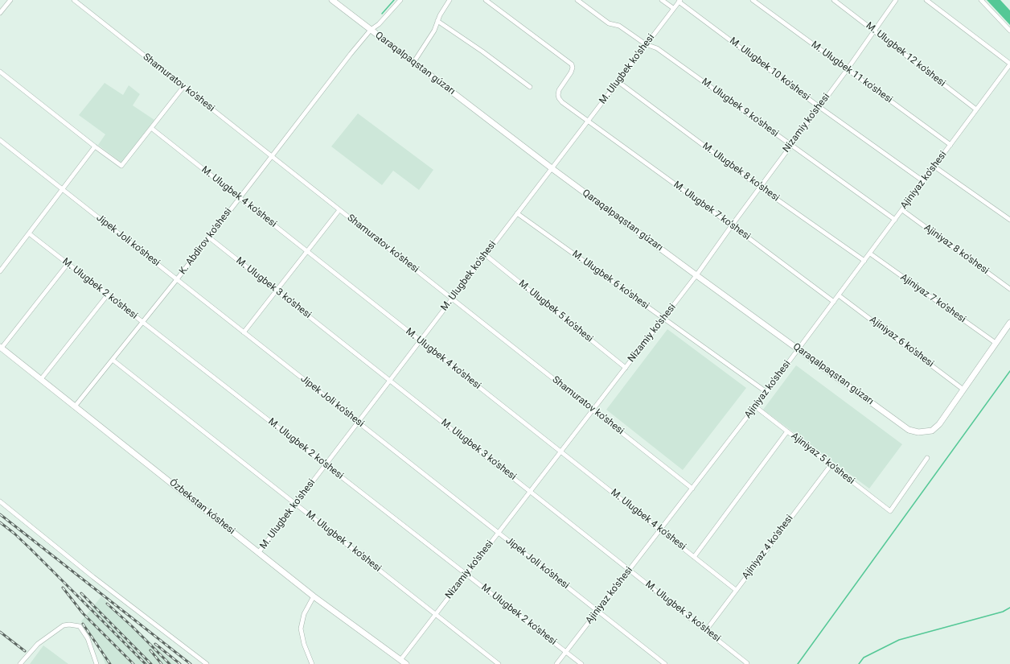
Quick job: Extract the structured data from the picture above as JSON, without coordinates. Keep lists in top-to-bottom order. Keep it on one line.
{"streets":{"street":["M. Ulugbek 12 ko'shesi","Qaraqalpaqstan gúzarı","M. Ulugbek ko'shesi","M. Ulugbek 10 ko'shesi","M. Ulugbek 11 ko'shesi","Shamuratov ko'shesi","M. Ulugbek 9 ko'shesi","Nizamiy ko'shesi","M. Ulugbek 8 ko'shesi","Ajiniyaz ko'shesi","M. Ulugbek 4 ko'shesi","M. Ulugbek 7 ko'shesi","Jipek Joli ko'shesi","K. Abdirov ko'shesi","Ajiniyaz 8 ko'shesi","M. Ulugbek 6 ko'shesi","M. Ulugbek 3 ko'shesi","M. Ulugbek 2 ko'shesi","Ajiniyaz 7 ko'shesi","M. Ulugbek 5 ko'shesi","Ajiniyaz 6 ko'shesi","Ajiniyaz 5 ko'shesi","Ózbekstan kóshesi","M. Ulugbek 1 ko'shesi","Ajiniyaz 4 ko'shesi"]},"crossings":[["M. Ulugbek 12 ko'shesi","Nizamiy ko'shesi"],["M. Ulugbek 12 ko'shesi","Ajiniyaz ko'shesi"],["Qaraqalpaqstan gúzarı","M. Ulugbek ko'shesi"],["Qaraqalpaqstan gúzarı","Nizamiy ko'shesi"],["Qaraqalpaqstan gúzarı","Ajiniyaz ko'shesi"],["Qaraqalpaqstan gúzarı","K. Abdirov ko'shesi"],["Qaraqalpaqstan gúzarı","Ajiniyaz 6 ko'shesi"],["M. Ulugbek ko'shesi","M. Ulugbek 10 ko'shesi"],["M. Ulugbek ko'shesi","Shamuratov ko'shesi"],["M. Ulugbek ko'shesi","M. Ulugbek 9 ko'shesi"],["M. Ulugbek ko'shesi","M. Ulugbek 8 ko'shesi"],["M. Ulugbek ko'shesi","M. Ulugbek 4 ko'shesi"],["M. Ulugbek ko'shesi","M. Ulugbek 7 ko'shesi"],["M. Ulugbek ko'shesi","Jipek Joli ko'shesi"],["M. Ulugbek ko'shesi","M. Ulugbek 6 ko'shesi"],["M. Ulugbek ko'shesi","M. Ulugbek 3 ko'shesi"],["M. Ulugbek ko'shesi","M. Ulugbek 2 ko'shesi"],["M. Ulugbek ko'shesi","M. Ulugbek 5 ko'shesi"],["M. Ulugbek ko'shesi","Ózbekstan kóshesi"],["M. Ulugbek ko'shesi","M. Ulugbek 1 ko'shesi"],["M. Ulugbek 10 ko'shesi","Nizamiy ko'shesi"],["M. Ulugbek 10 ko'shesi","Ajiniyaz ko'shesi"],["M. Ulugbek 11 ko'shesi","Nizamiy ko'shesi"],["M. Ulugbek 11 ko'shesi","Ajiniyaz ko'shesi"],["Shamuratov ko'shesi","Nizamiy ko'shesi"],["Shamuratov ko'shesi","Ajiniyaz ko'shesi"],["Shamuratov ko'shesi","K. Abdirov ko'shesi"],["M. Ulugbek 9 ko'shesi","Nizamiy ko'shesi"],["M. Ulugbek 9 ko'shesi","Ajiniyaz ko'shesi"],["Nizamiy ko'shesi","M. Ulugbek 8 ko'shesi"],["Nizamiy ko'shesi","M. Ulugbek 4 ko'shesi"],["Nizamiy ko'shesi","M. Ulugbek 7 ko'shesi"],["Nizamiy ko'shesi","Jipek Joli ko'shesi"],["Nizamiy ko'shesi","M. Ulugbek 6 ko'shesi"],["Nizamiy ko'shesi","M. Ulugbek 3 ko'shesi"],["Nizamiy ko'shesi","M. Ulugbek 2 ko'shesi"],["Nizamiy ko'shesi","M. Ulugbek 5 ko'shesi"],["Nizamiy ko'shesi","Ózbekstan kóshesi"],["Nizamiy ko'shesi","M. Ulugbek 1 ko'shesi"],["M. Ulugbek 8 ko'shesi","Ajiniyaz ko'shesi"],["Ajiniyaz ko'shesi","M. Ulugbek 4 ko'shesi"],["Ajiniyaz ko'shesi","M. Ulugbek 7 ko'shesi"],["Ajiniyaz ko'shesi","Jipek Joli ko'shesi"],["Ajiniyaz ko'shesi","Ajiniyaz 8 ko'shesi"],["Ajiniyaz ko'shesi","M. Ulugbek 6 ko'shesi"],["Ajiniyaz ko'shesi","M. Ulugbek 3 ko'shesi"],["Ajiniyaz ko'shesi","M. Ulugbek 2 ko'shesi"],["Ajiniyaz ko'shesi","Ajiniyaz 7 ko'shesi"],["Ajiniyaz ko'shesi","Ajiniyaz 6 ko'shesi"],["Ajiniyaz ko'shesi","Ajiniyaz 5 ko'shesi"],["M. Ulugbek 4 ko'shesi","K. Abdirov ko'shesi"],["M. Ulugbek 4 ko'shesi","Ajiniyaz 4 ko'shesi"],["Jipek Joli ko'shesi","K. Abdirov ko'shesi"],["K. Abdirov ko'shesi","M. Ulugbek 3 ko'shesi"],["K. Abdirov ko'shesi","M. Ulugbek 2 ko'shesi"],["K. Abdirov ko'shesi","Ózbekstan kóshesi"],["K. Abdirov ko'shesi","M. Ulugbek 1 ko'shesi"],["M. Ulugbek 3 ko'shesi","Ajiniyaz 4 ko'shesi"],["Ajiniyaz 5 ko'shesi","Ajiniyaz 4 ko'shesi"]]}
